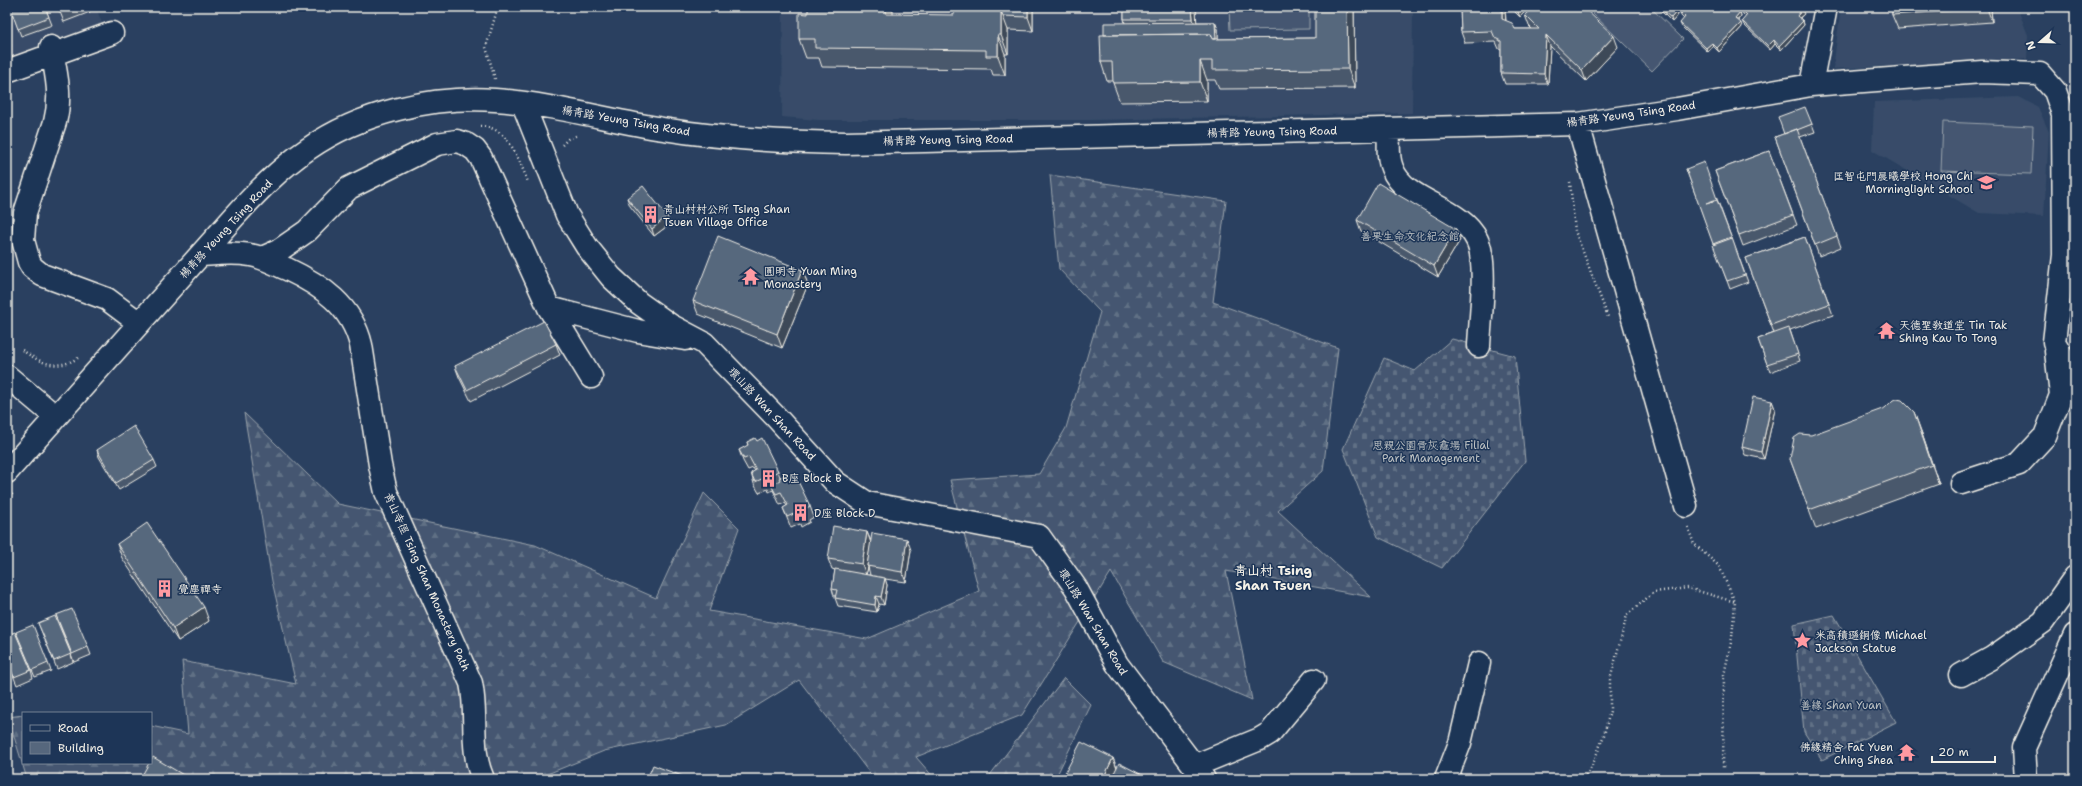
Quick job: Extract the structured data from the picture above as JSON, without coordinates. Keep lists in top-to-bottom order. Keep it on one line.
{"streets":{"street":["楊青路 Yeung Tsing Road","環山路 Wan Shan Road","青山寺徑 Tsing Shan Monastery Path"]},"crossings":[["楊青路 Yeung Tsing Road","環山路 Wan Shan Road"],["楊青路 Yeung Tsing Road","青山寺徑 Tsing Shan Monastery Path"]],"districts":["青山村 Tsing Shan Tsuen"],"parks":["善果生命文化紀念館","思親公園骨灰龕場 Filial Park Management","善緣 Shan Yuan"],"places":{"school or university":["匡智屯門晨曦學校 Hong Chi Morninglight School"],"building":["青山村村公所 Tsing Shan Tsuen Village Office","B座 Block B","D座 Block D","覺塵禪寺"],"temple":["圓明寺 Yuan Ming Monastery","天德聖教道堂 Tin Tak Shing Kau To Tong","佛緣精舍 Fat Yuen Ching Shea"],"place":["米高積遜銅像 Michael Jackson Statue"]},"legend":["Road","Building"],"scale_bar":"20 m","north":"left"}
